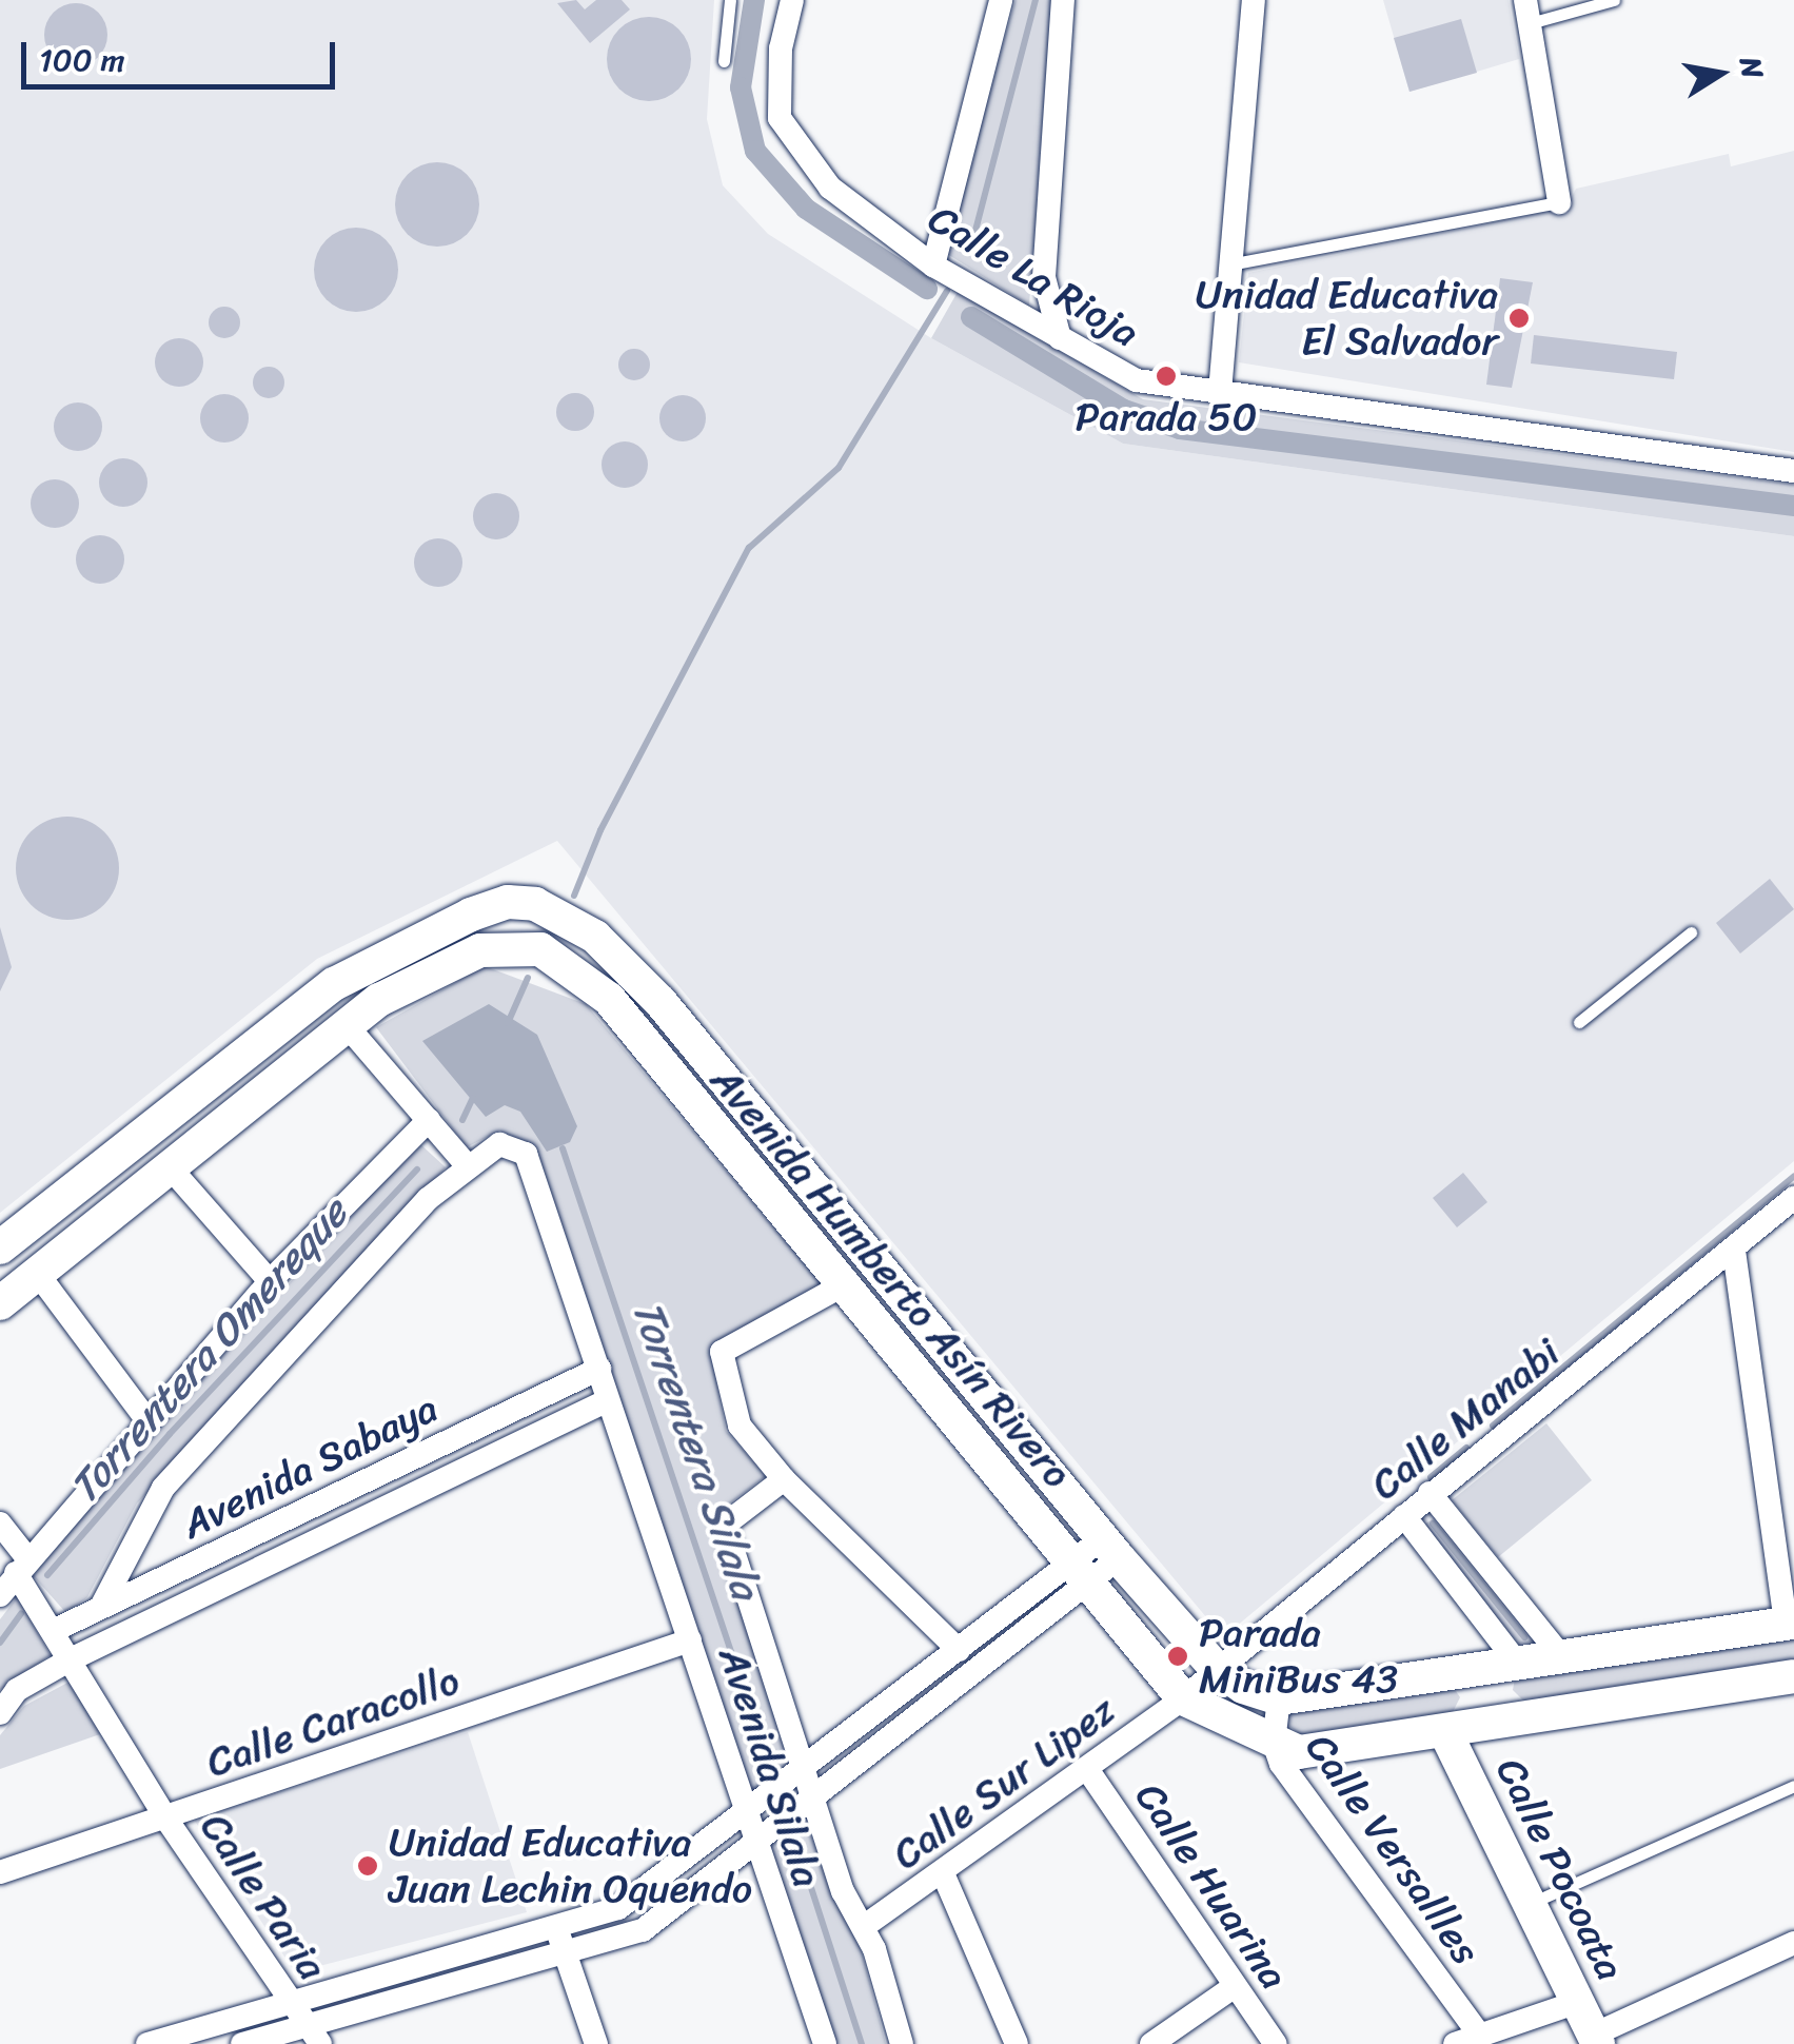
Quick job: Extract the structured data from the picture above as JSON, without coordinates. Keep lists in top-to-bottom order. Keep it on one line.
{"streets":{"street":["Calle La Rioja","Avenida Humberto Asín Rivero","Calle Manabi","Avenida Sabaya","Calle Caracollo","Avenida Silala","Calle Sur Lipez","Calle Versallles","Calle Pocoata","Calle Huarina","Calle Paria"]},"crossings":[["Avenida Humberto Asín Rivero","Calle Manabi"],["Avenida Humberto Asín Rivero","Calle Sur Lipez"],["Avenida Humberto Asín Rivero","Calle Versallles"],["Avenida Humberto Asín Rivero","Calle Pocoata"],["Calle Manabi","Calle Sur Lipez"],["Avenida Sabaya","Avenida Silala"],["Avenida Sabaya","Calle Paria"],["Calle Caracollo","Avenida Silala"],["Calle Caracollo","Calle Paria"],["Avenida Silala","Calle Sur Lipez"],["Calle Sur Lipez","Calle Huarina"]],"water":["Torrentera Omereque","Torrentera Silala"],"places":["Unidad Educativa El Salvador","Parada 50","Parada MiniBus 43","Unidad Educativa Juan Lechin Oquendo"],"scale_bar":"100 m","north":"right"}
